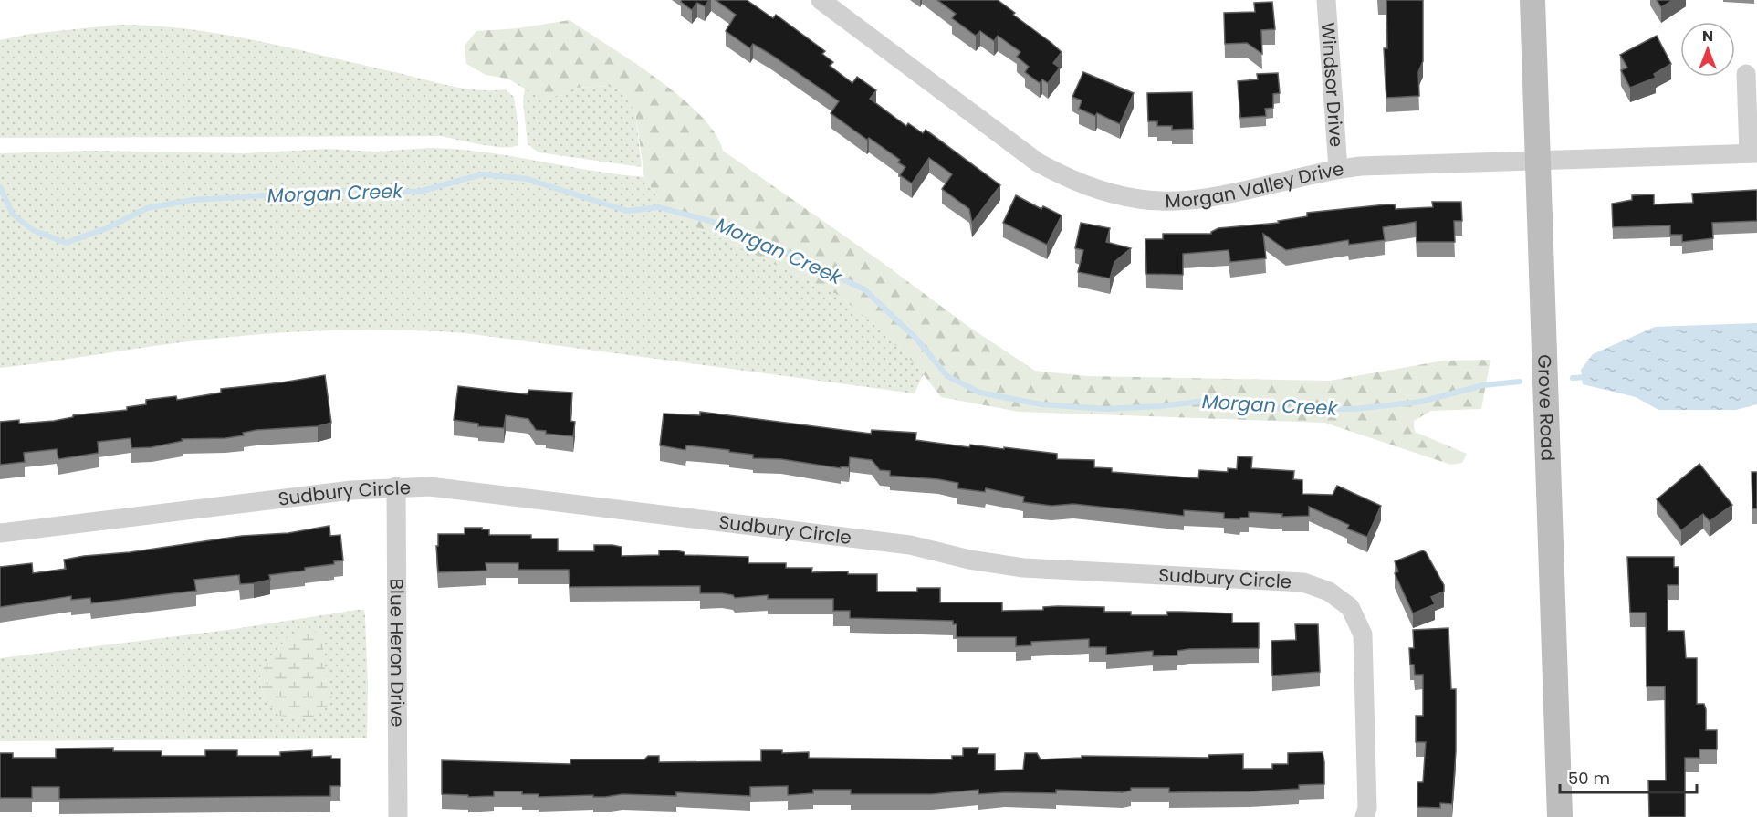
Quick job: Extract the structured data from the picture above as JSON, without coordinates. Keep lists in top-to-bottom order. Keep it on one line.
{"streets":{"street":["Windsor Drive","Morgan Valley Drive","Grove Road","Sudbury Circle","Blue Heron Drive"]},"crossings":[["Windsor Drive","Morgan Valley Drive"],["Morgan Valley Drive","Grove Road"],["Sudbury Circle","Blue Heron Drive"]],"water":["Morgan Creek"],"scale_bar":"50 m","north":"top"}
